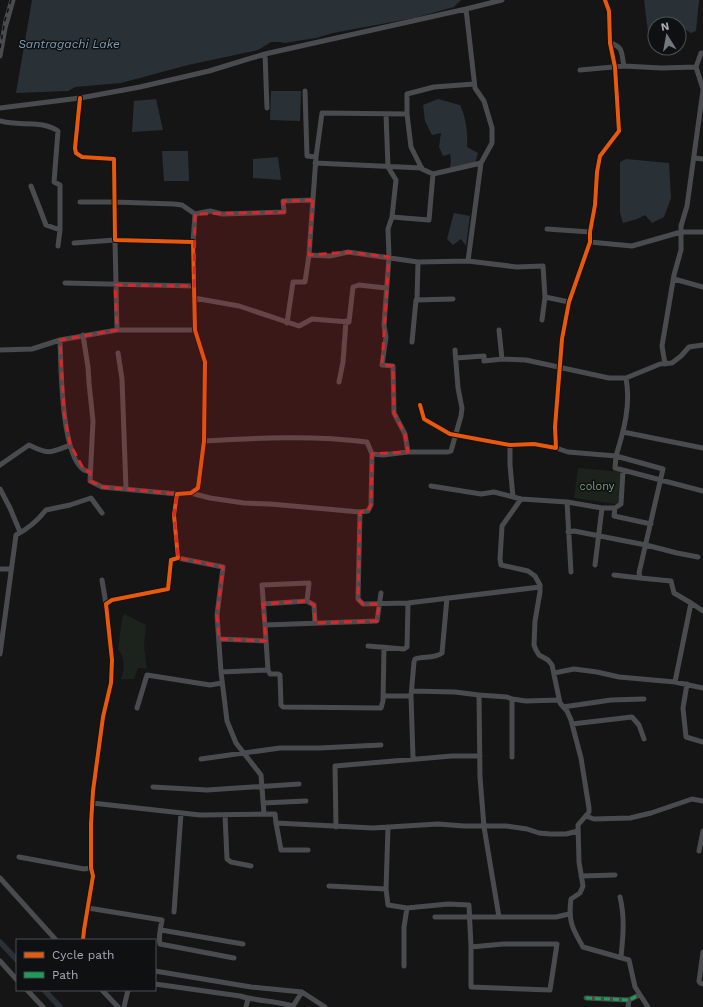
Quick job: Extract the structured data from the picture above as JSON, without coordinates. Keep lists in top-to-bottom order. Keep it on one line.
{"water":["Santragachi Lake"],"parks":["colony"],"legend":["Cycle path","Path"],"north":"top"}
